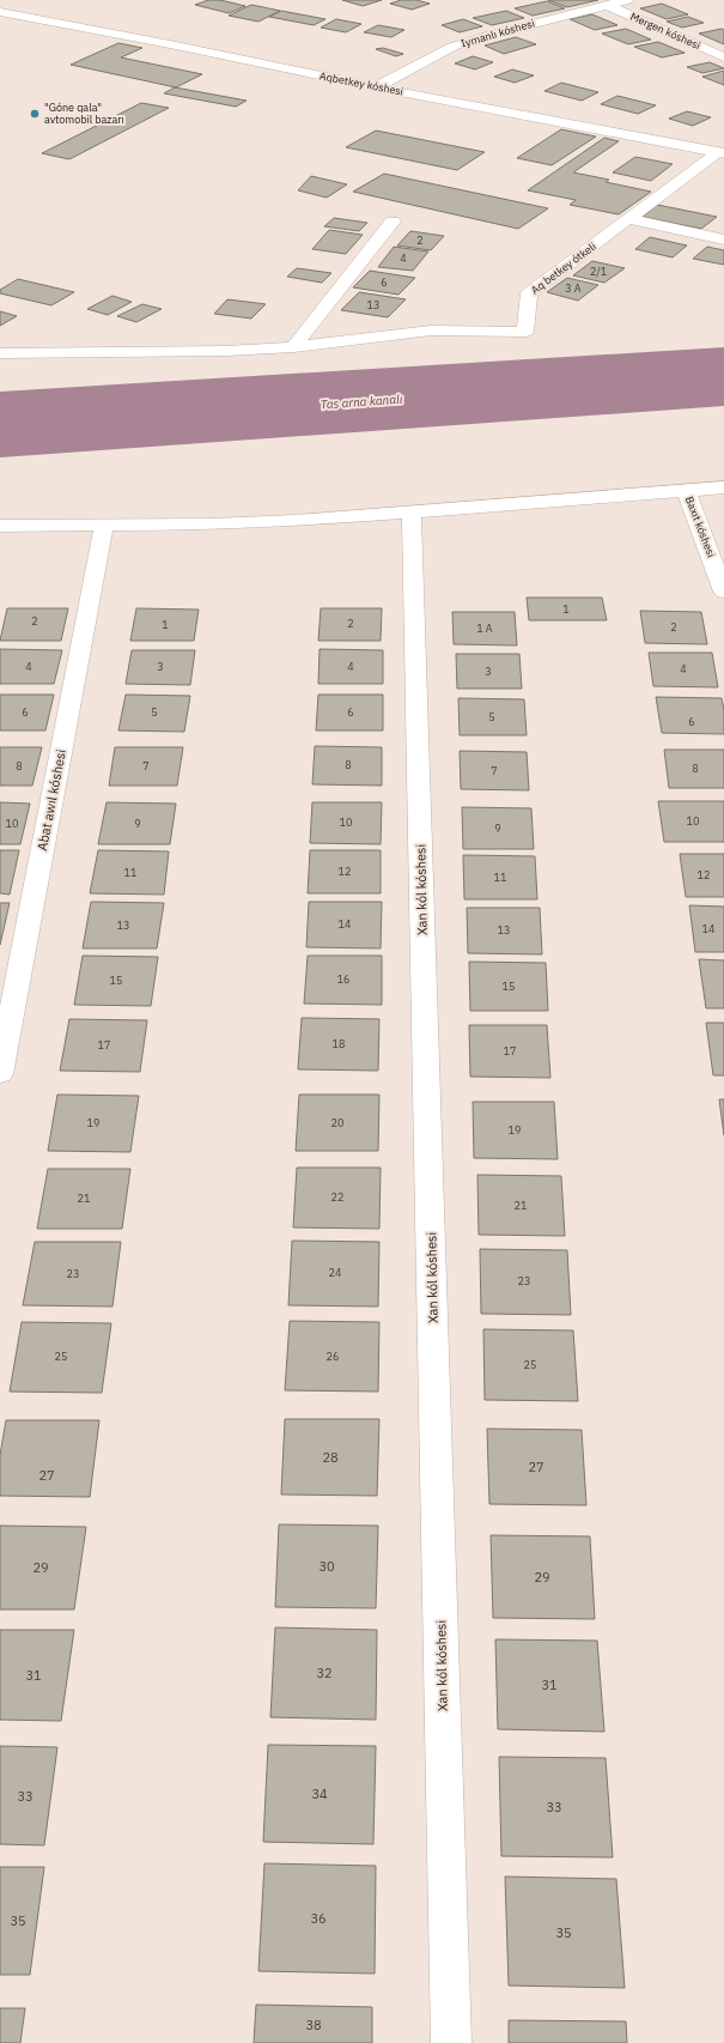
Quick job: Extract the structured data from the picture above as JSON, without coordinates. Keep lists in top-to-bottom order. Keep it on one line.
{"streets":{"street":["Mergen kóshesi","Iymanlı kóshesi","Aqbetkey kóshesi","Aq betkey ótkeli","Baxıt kóshesi","Abat awıl kóshesi","Xan kól kóshesi"]},"crossings":[["Mergen kóshesi","Iymanlı kóshesi"],["Iymanlı kóshesi","Aqbetkey kóshesi"],["Aqbetkey kóshesi","Aq betkey ótkeli"]],"water":["Tas arna kanalı"],"places":["\"Góne qala\" avtomobil bazarı"],"house_numbers":["2","4","2/1","6","3 А","13","1","2","2","1","2","1 А","4","3","4","4","3","6","5","6","5","6","8","8","7","8","7","10","10","10","9","9","12","11","12","11","14","13","14","13","16","15","15","18","17","17","19","20","19","22","21","21","24","23","23","25","26","25","28","27","27","30","29","29","32","31","31","34","33","33","36","35","35","38"]}
